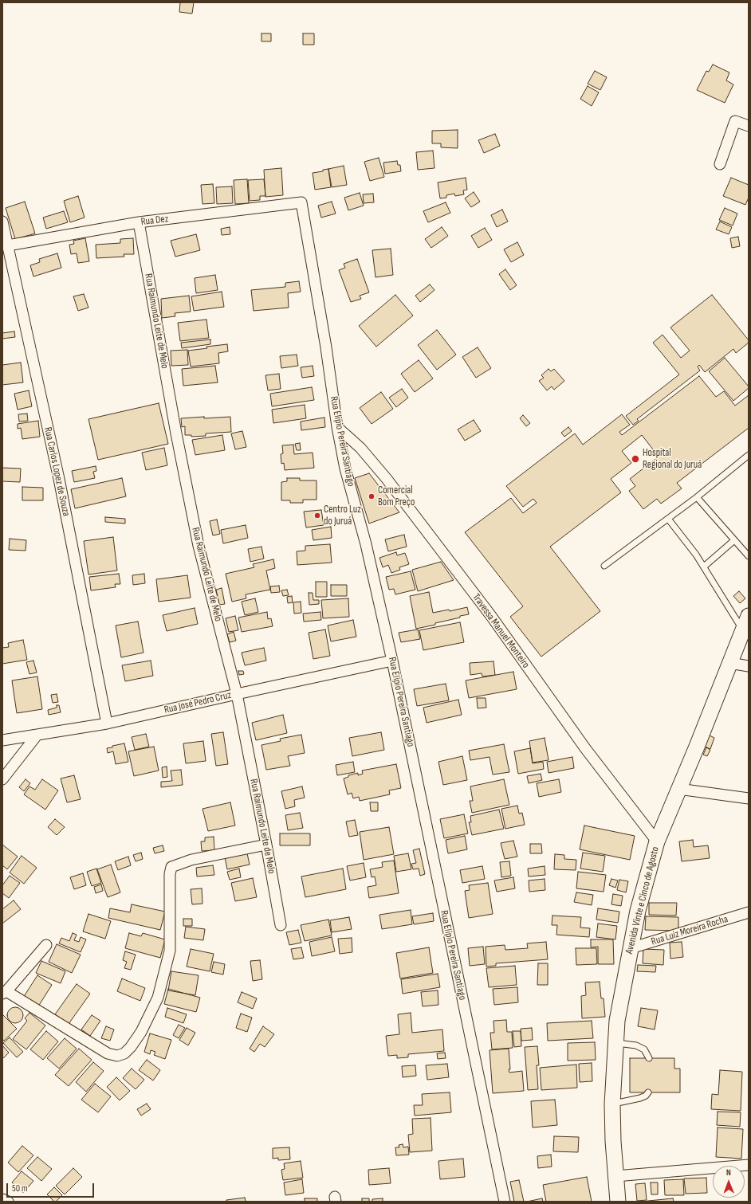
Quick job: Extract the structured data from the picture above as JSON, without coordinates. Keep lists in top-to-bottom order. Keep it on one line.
{"streets":{"main road":["Avenida Vinte e Cinco de Agosto"],"street":["Rua Dez","Rua Raimundo Leite de Melo","Rua Elipio Pereira Santiago","Rua Carlos Lopez de Souza","Travessa Manuel Monteiro","Rua José Pedro Cruz","Rua Luiz Moreira Rocha"]},"crossings":[["Rua Dez","Rua Raimundo Leite de Melo"],["Rua Dez","Rua Elipio Pereira Santiago"],["Rua Dez","Rua Carlos Lopez de Souza"],["Rua Raimundo Leite de Melo","Rua José Pedro Cruz"],["Rua Elipio Pereira Santiago","Travessa Manuel Monteiro"],["Rua Elipio Pereira Santiago","Rua José Pedro Cruz"],["Rua Carlos Lopez de Souza","Rua José Pedro Cruz"],["Travessa Manuel Monteiro","Avenida Vinte e Cinco de Agosto"],["Avenida Vinte e Cinco de Agosto","Rua Luiz Moreira Rocha"]],"places":["Hospital Regional do Juruá","Comercial Bom Preço","Centro Luz do Juruá"],"scale_bar":"50 m","north":"top"}
